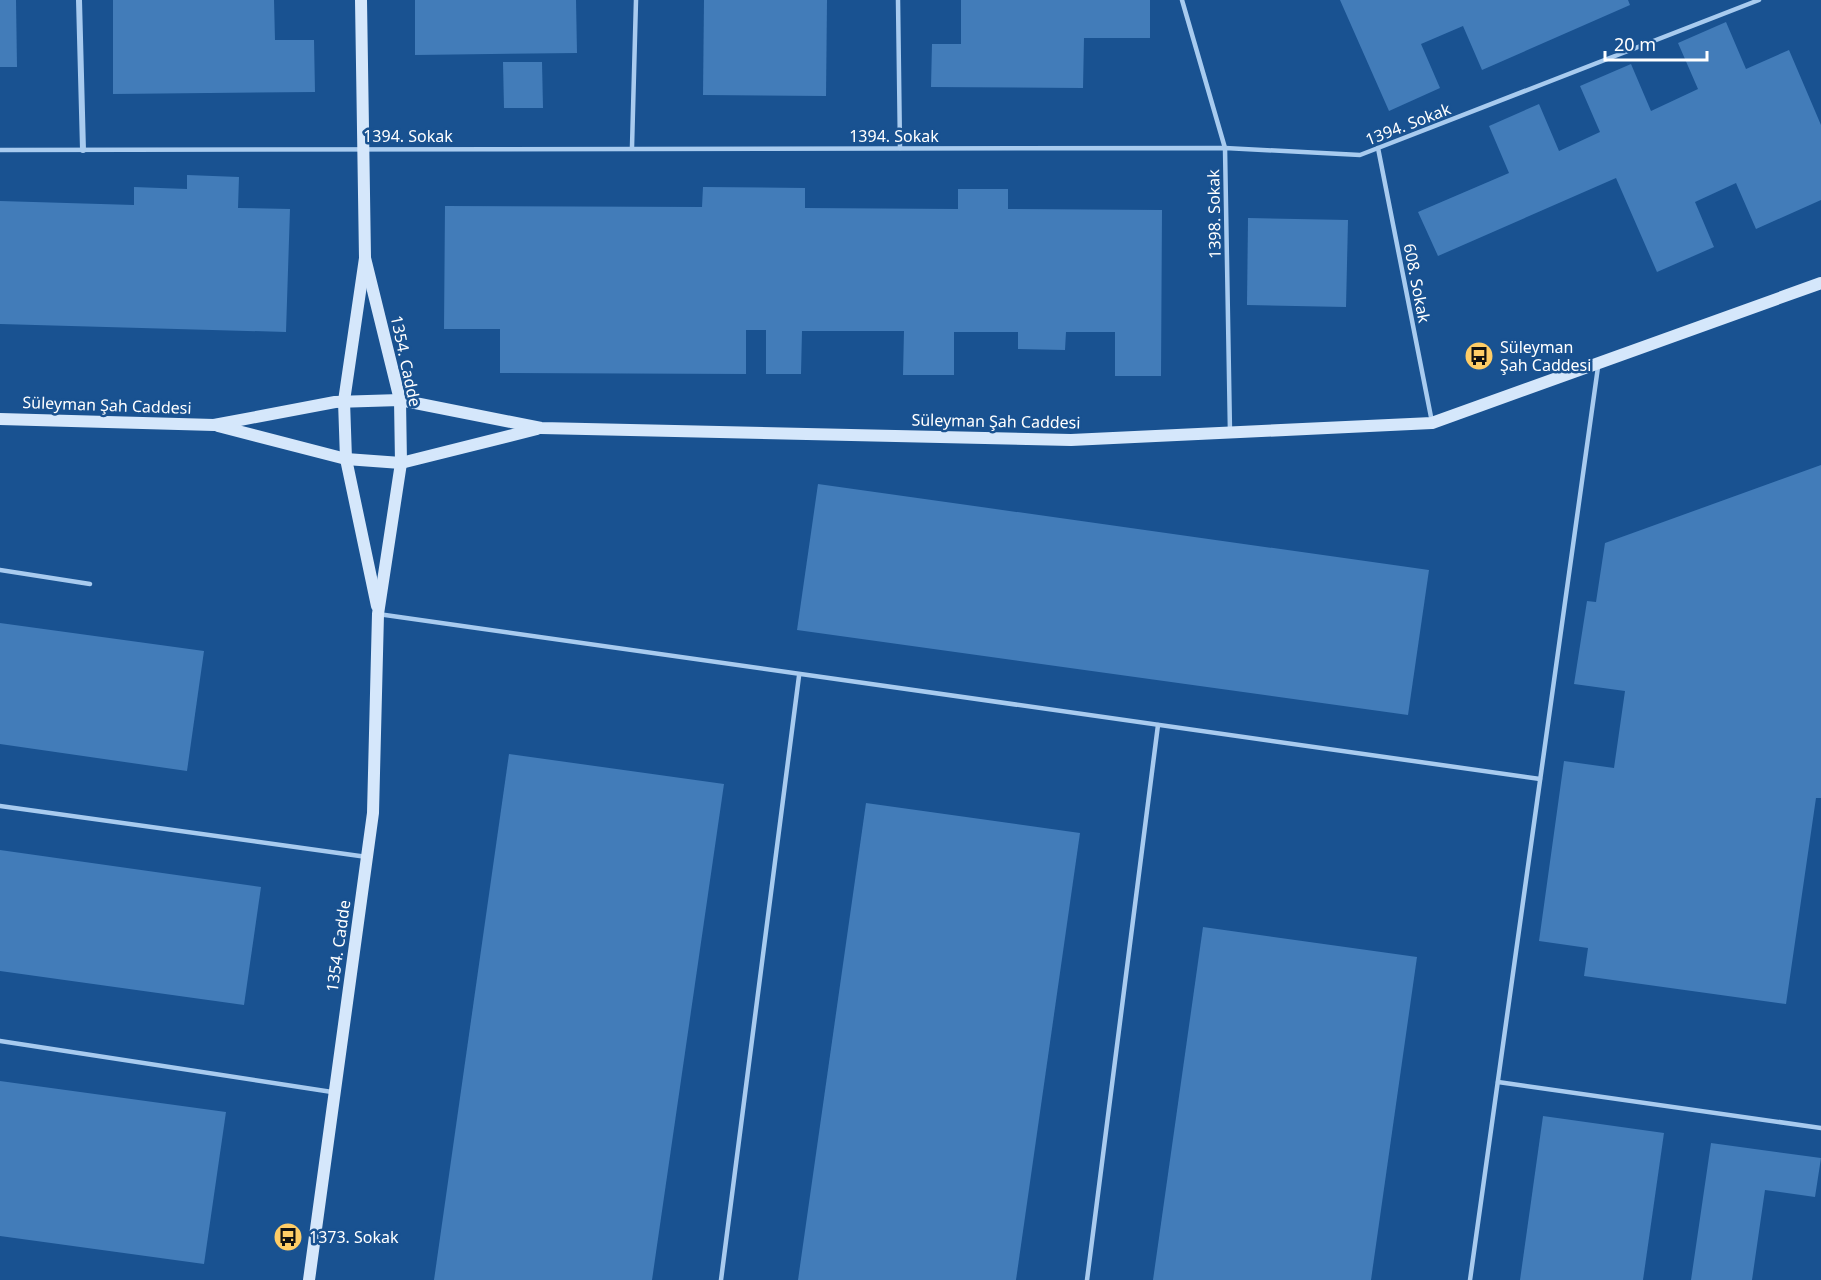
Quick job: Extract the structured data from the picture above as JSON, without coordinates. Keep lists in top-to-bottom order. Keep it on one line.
{"streets":{"main road":["1354. Cadde","Süleyman Şah Caddesi"],"lane":["1394. Sokak","1398. Sokak","608. Sokak"]},"crossings":[["1394. Sokak","1398. Sokak"],["1394. Sokak","608. Sokak"],["1394. Sokak","1354. Cadde"],["1398. Sokak","Süleyman Şah Caddesi"],["608. Sokak","Süleyman Şah Caddesi"]],"places":{"bus stop":["Süleyman Şah Caddesi","1373. Sokak"]},"scale_bar":"20 m"}
